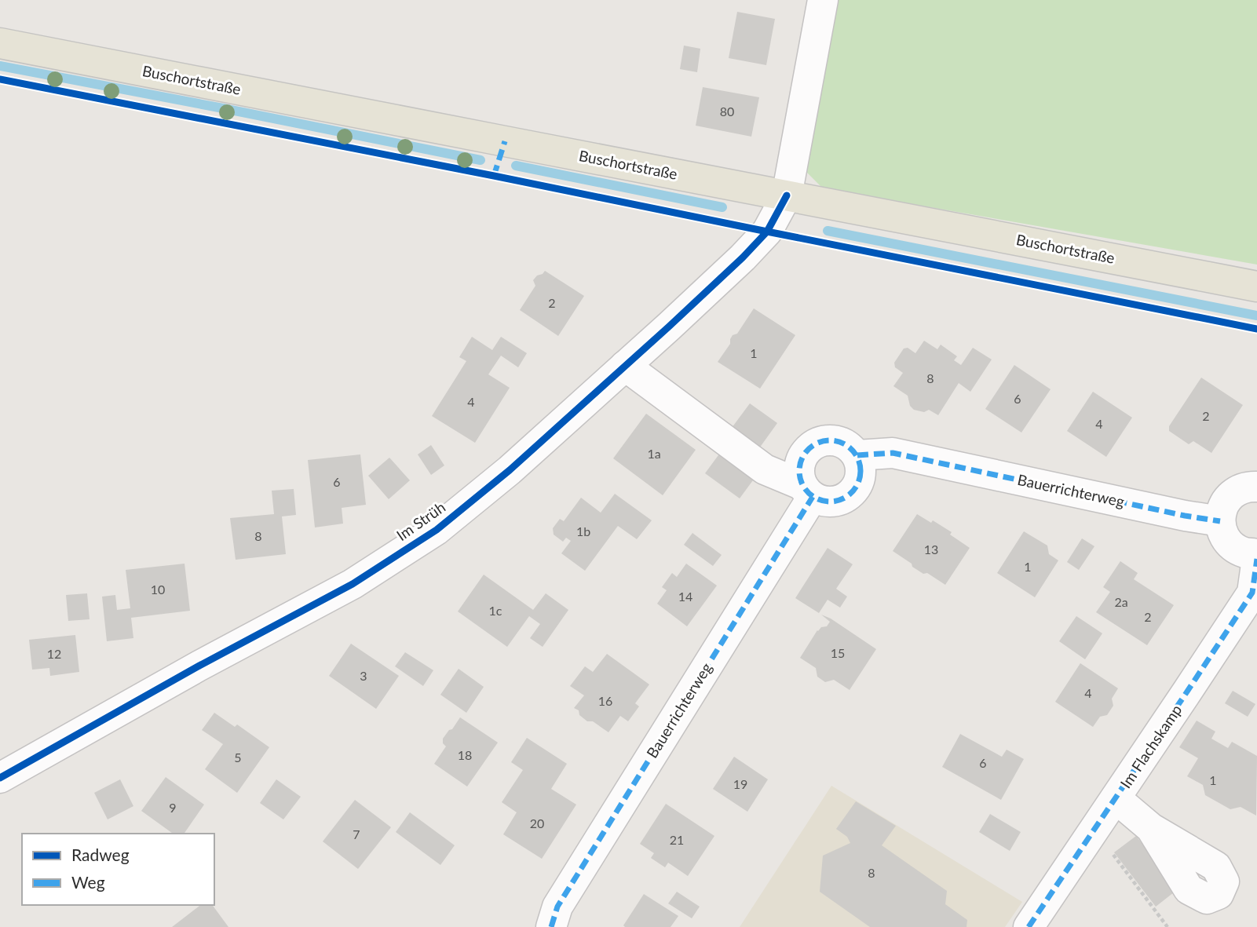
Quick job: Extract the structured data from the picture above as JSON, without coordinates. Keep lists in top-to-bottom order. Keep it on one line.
{"streets":{"main road":["Buschortstraße"],"street":["Bauerrichterweg","Im Strüh","Im Flachskamp"]},"crossings":[["Buschortstraße","Im Strüh"]],"house_numbers":["80","2","1","8","6","4","2","4","1a","6","1b","8","13","1","10","14","2a","1c","2","15","12","3","4","16","18","5","6","1","19","9","20","7","21","8"],"legend":["Radweg","Weg"]}
